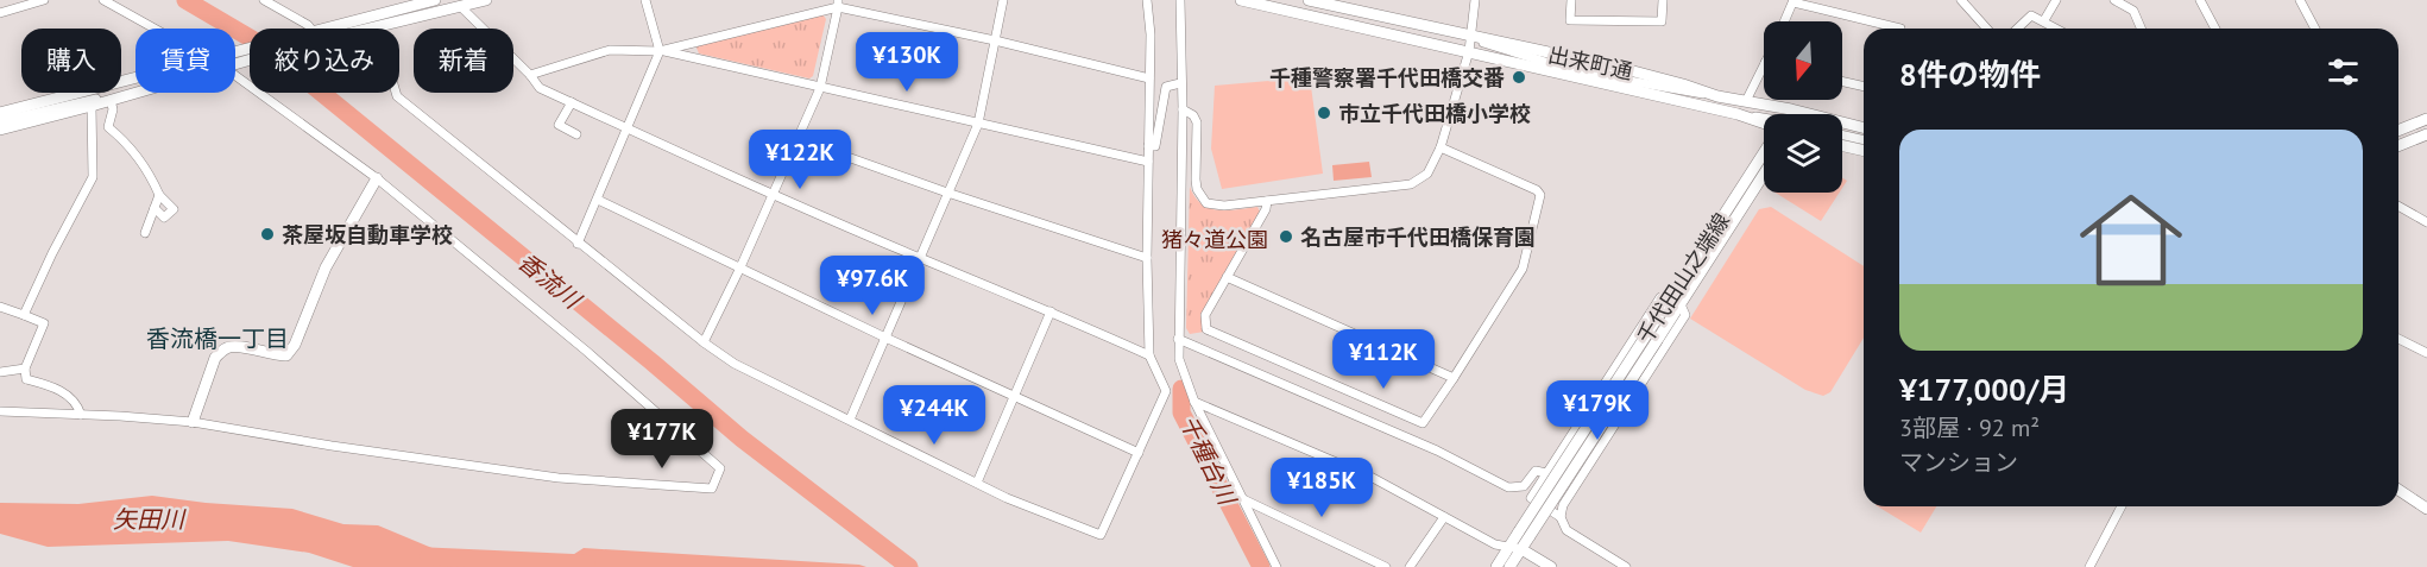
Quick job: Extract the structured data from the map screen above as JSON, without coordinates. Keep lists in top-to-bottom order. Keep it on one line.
{"streets":{"main road":["出来町通","千代田山之端線"]},"districts":["香流橋一丁目"],"water":["香流川","千種台川","矢田川"],"parks":["猪々道公園"],"places":["千種警察署千代田橋交番","市立千代田橋小学校","茶屋坂自動車学校","名古屋市千代田橋保育園"],"north":"bottom","page":{"chip":["購入","賃貸","絞り込み","新着"],"heading":"8件の物件","price":["¥130K","¥122K","¥97.6K","¥112K","¥179K","¥244K","¥177K","¥185K"],"list":[{"name":"¥177,000/月","note":"3部屋 · 92 m² · マンション"}]}}
